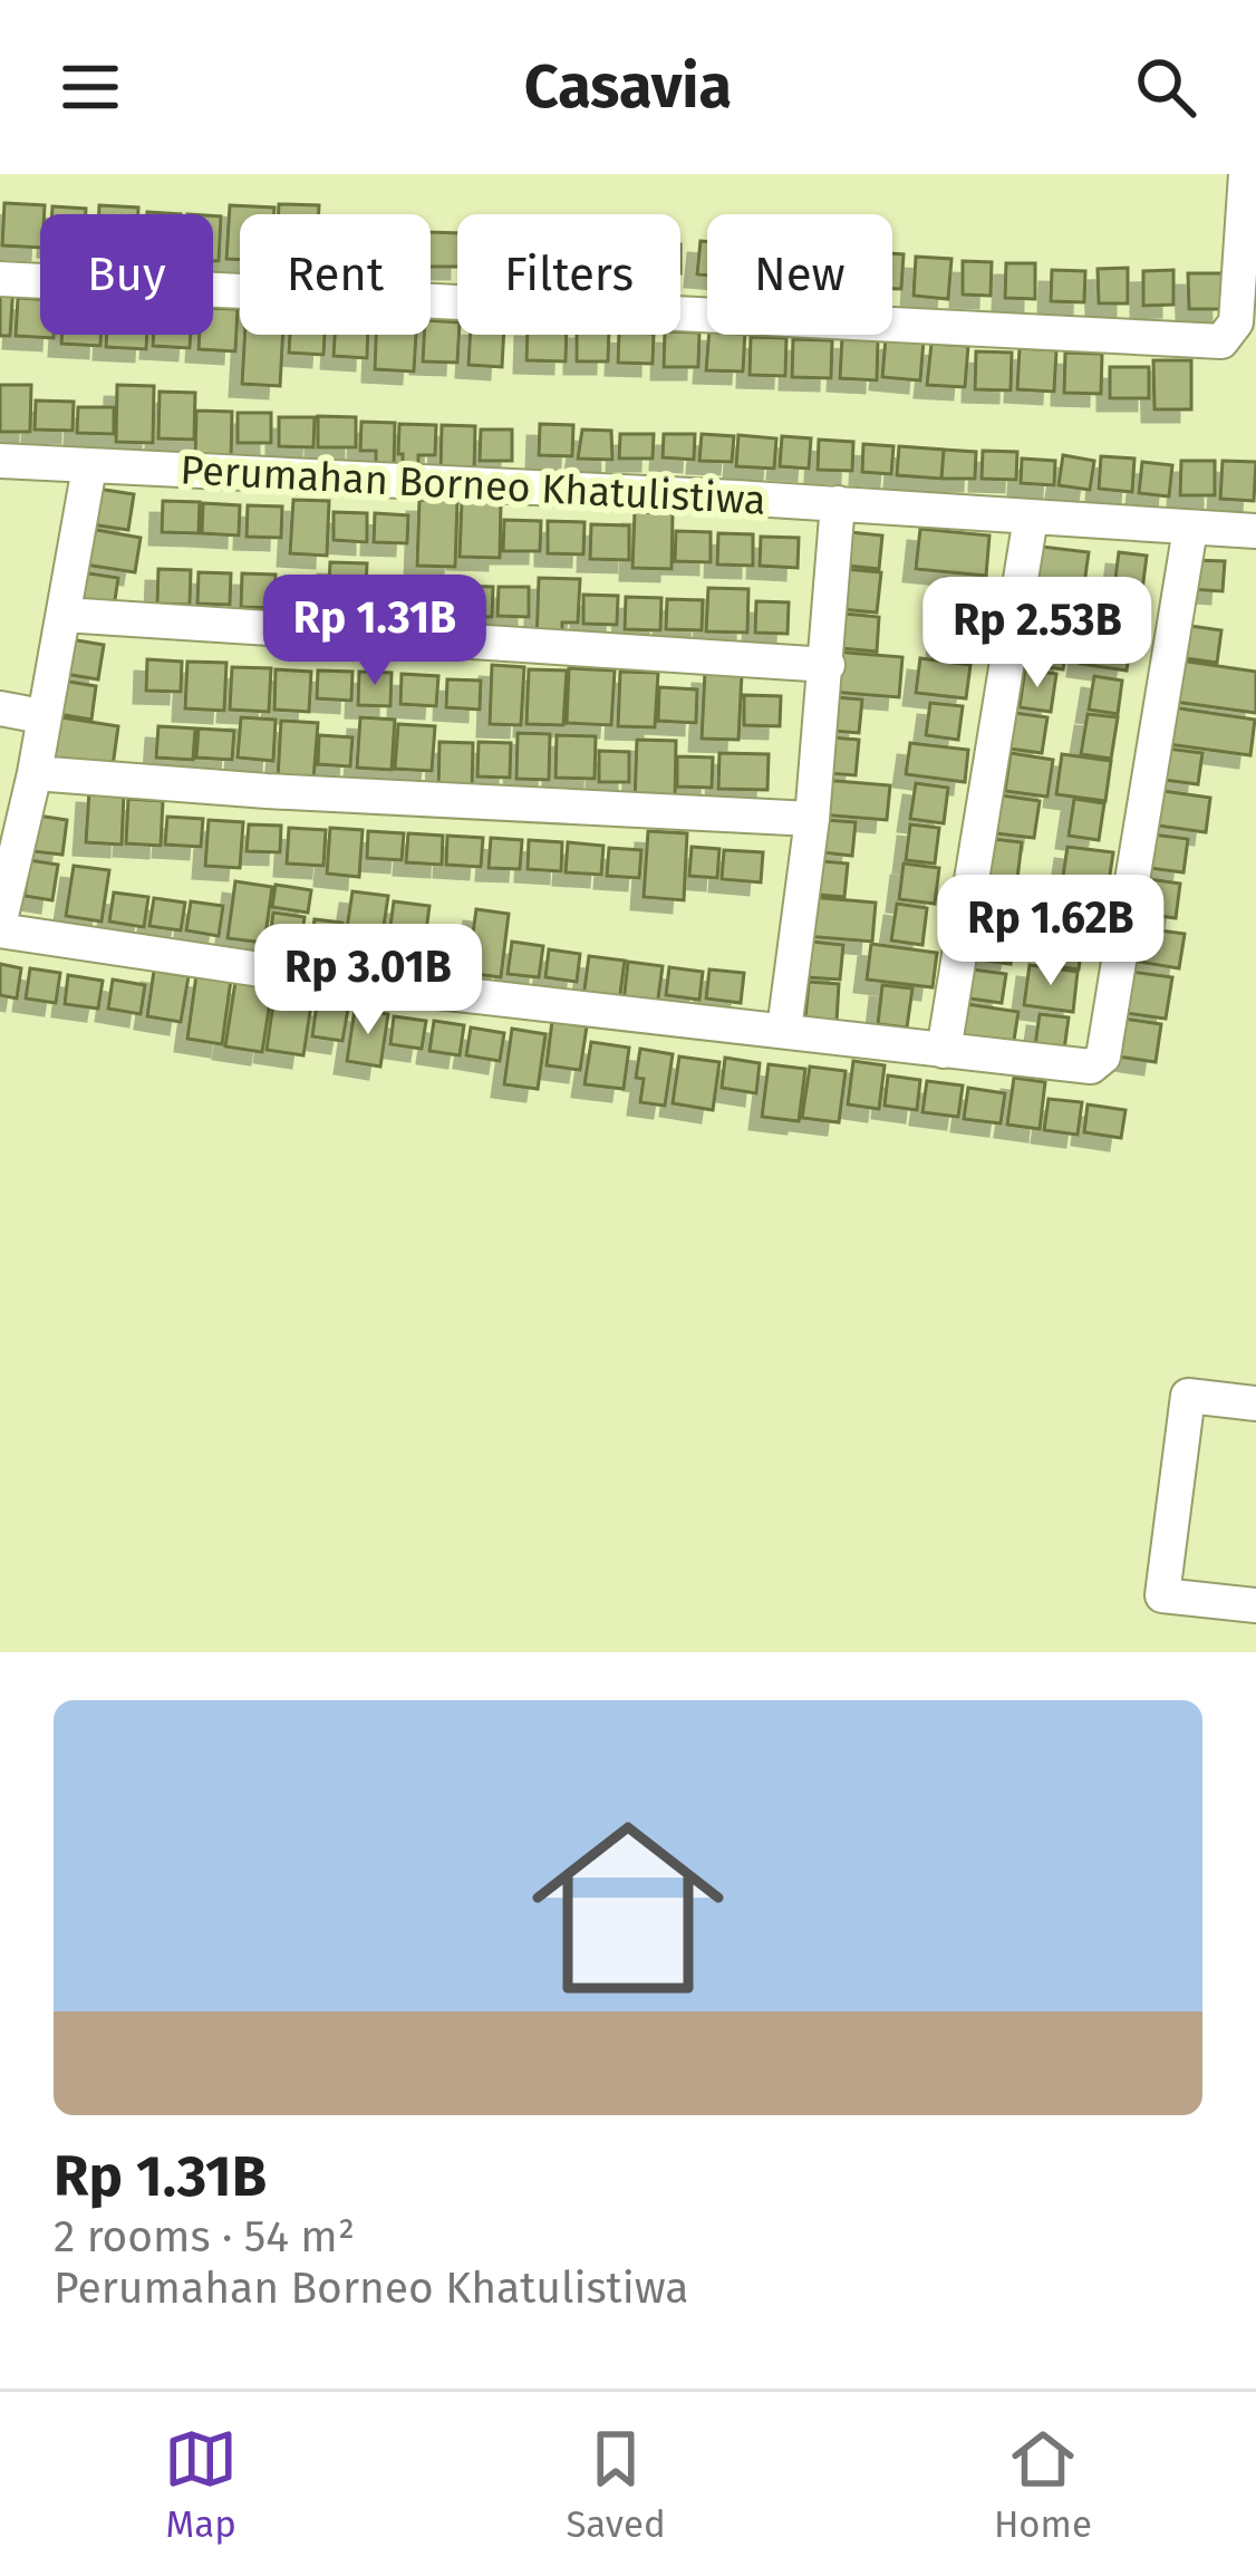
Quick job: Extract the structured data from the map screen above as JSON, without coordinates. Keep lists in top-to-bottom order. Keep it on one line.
{"streets":{"street":["Perumahan Borneo Khatulistiwa"]},"page":{"header":"Casavia","chip":["Buy","Rent","Filters","New"],"price":["Rp 1.31B","Rp 2.53B","Rp 1.62B","Rp 3.01B"],"list":[{"name":"Rp 1.31B","note":"2 rooms · 54 m² · Perumahan Borneo Khatulistiwa"}],"tabs":["Map","Saved","Home"]}}
